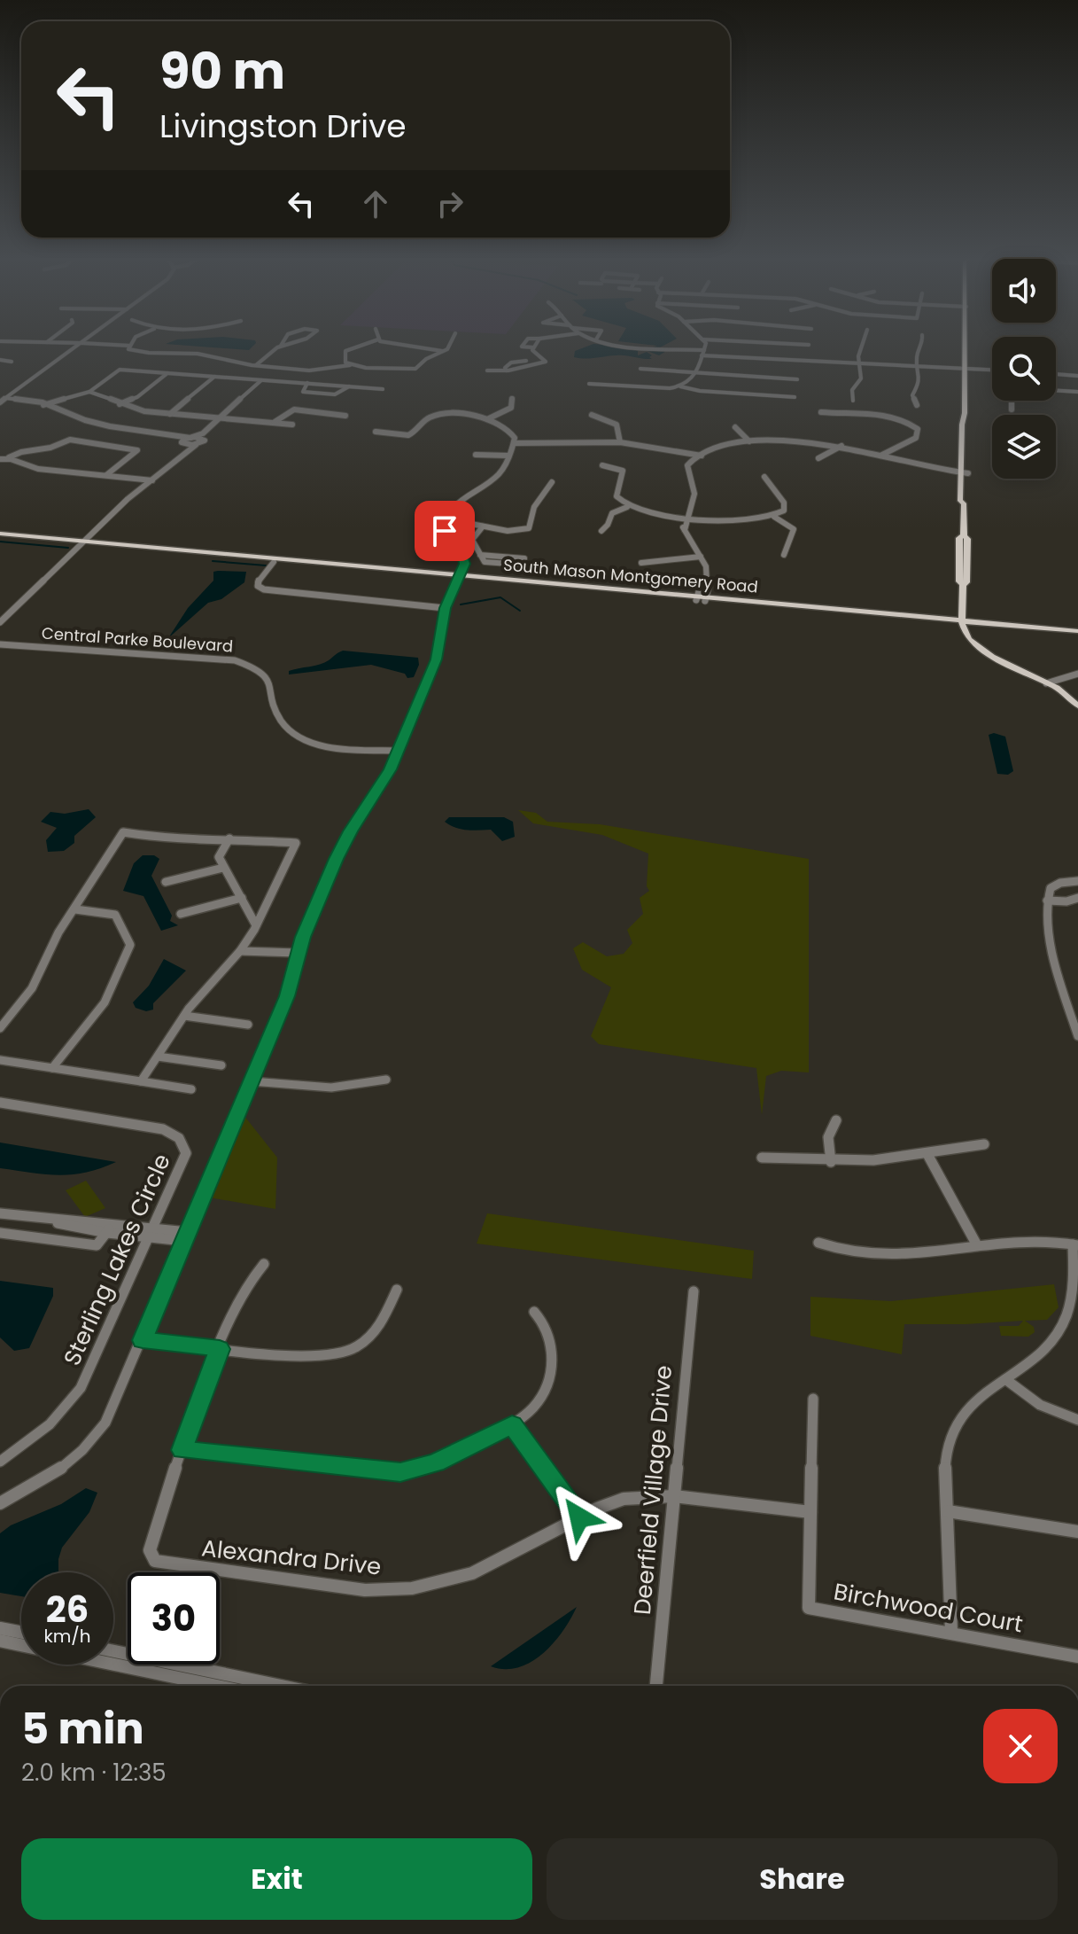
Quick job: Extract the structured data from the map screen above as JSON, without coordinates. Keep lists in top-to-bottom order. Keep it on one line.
{"streets":{"main road":["South Mason Montgomery Road"],"street":["Central Parke Boulevard","Sterling Lakes Circle","Deerfield Village Drive","Alexandra Drive","Birchwood Court"]},"crossings":[["Deerfield Village Drive","Alexandra Drive"],["Alexandra Drive","Birchwood Court"]],"page":{"turn":["90 m","Livingston Drive"],"speed":"26 km/h","limit":"30","heading":["5 min","2.0 km · 12:35"],"buttons":["Exit","Share"]}}
